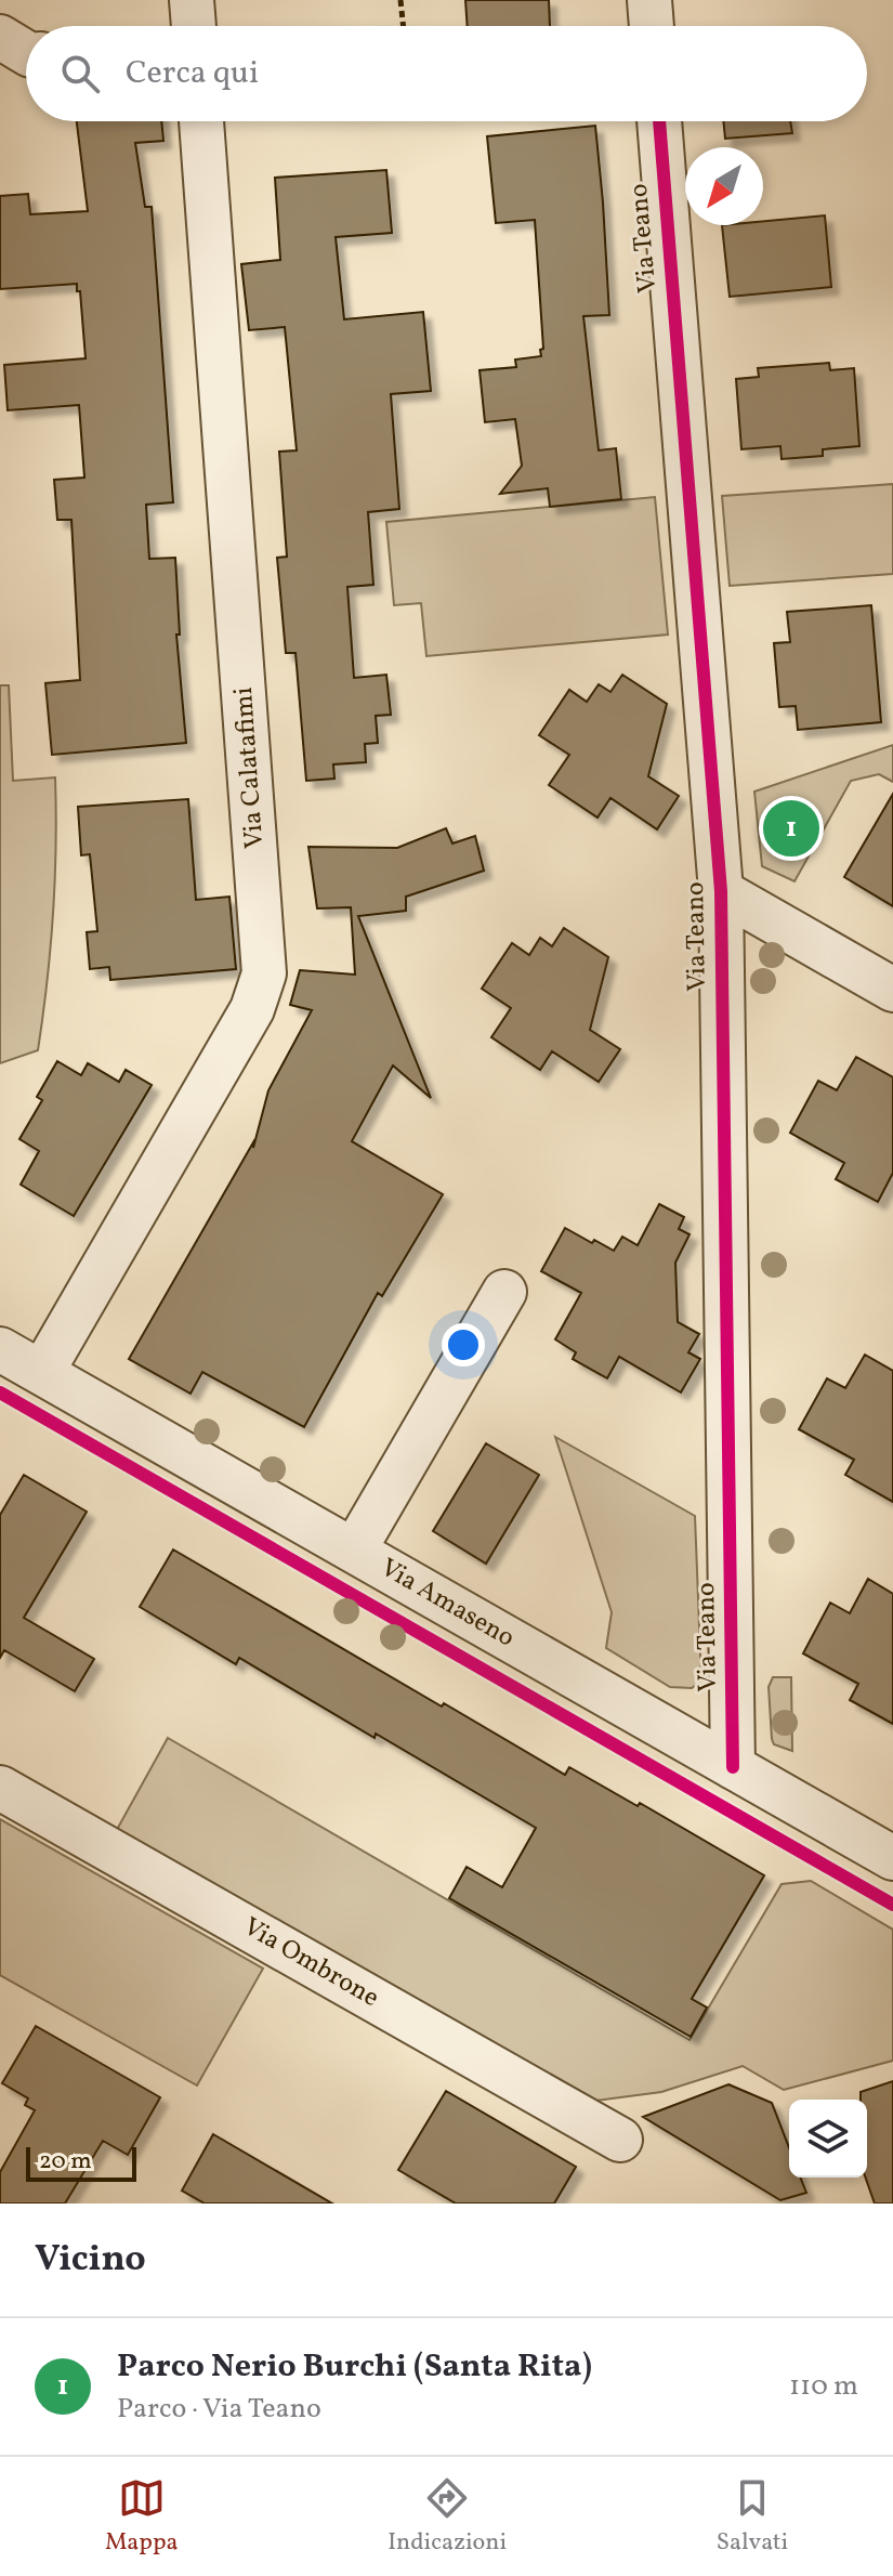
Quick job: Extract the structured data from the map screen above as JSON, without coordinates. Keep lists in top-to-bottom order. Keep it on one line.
{"streets":{"street":["Via Teano","Via Calatafimi","Via Amaseno","Via Ombrone"]},"crossings":[["Via Teano","Via Amaseno"],["Via Calatafimi","Via Amaseno"]],"scale_bar":"20 m","north":"bottom left","page":{"search":"Cerca qui","pins":"1","scale":"20 m","heading":"Vicino","list":[{"mark":"1","name":"Parco Nerio Burchi (Santa Rita)","note":"Parco · Via Teano","value":"110 m"}],"nav":["Mappa","Indicazioni","Salvati"]}}
